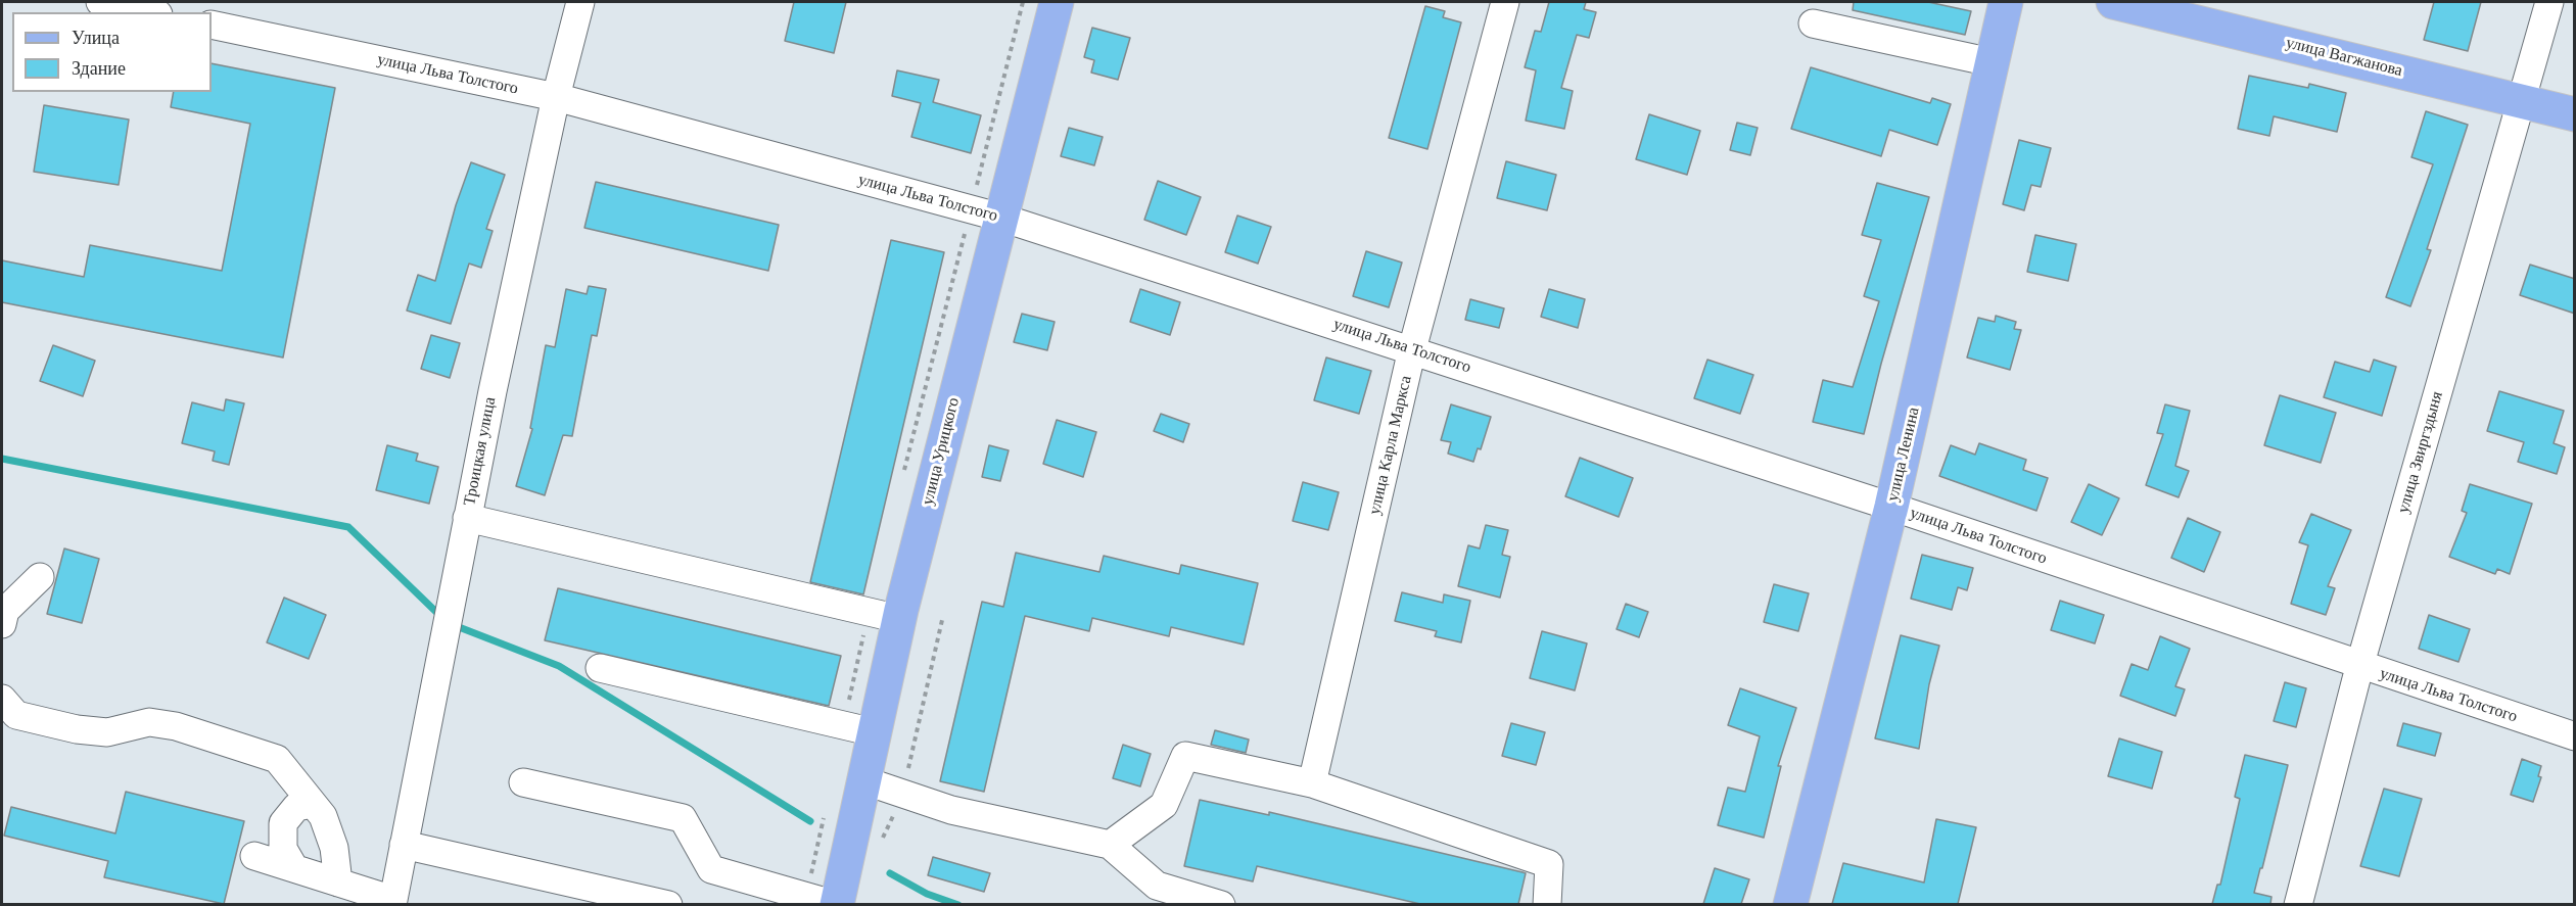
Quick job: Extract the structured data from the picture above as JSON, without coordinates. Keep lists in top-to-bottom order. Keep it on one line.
{"streets":{"main road":["улица Вагжанова","улица Урицкого","улица Ленина"],"street":["улица Льва Толстого","улица Карла Маркса","Троицкая улица","улица Звиргздыня"]},"crossings":[["улица Вагжанова","улица Звиргздыня"],["улица Льва Толстого","улица Карла Маркса"],["улица Льва Толстого","Троицкая улица"],["улица Льва Толстого","улица Урицкого"],["улица Льва Толстого","улица Звиргздыня"],["улица Льва Толстого","улица Ленина"]],"legend":["Улица","Здание"]}
